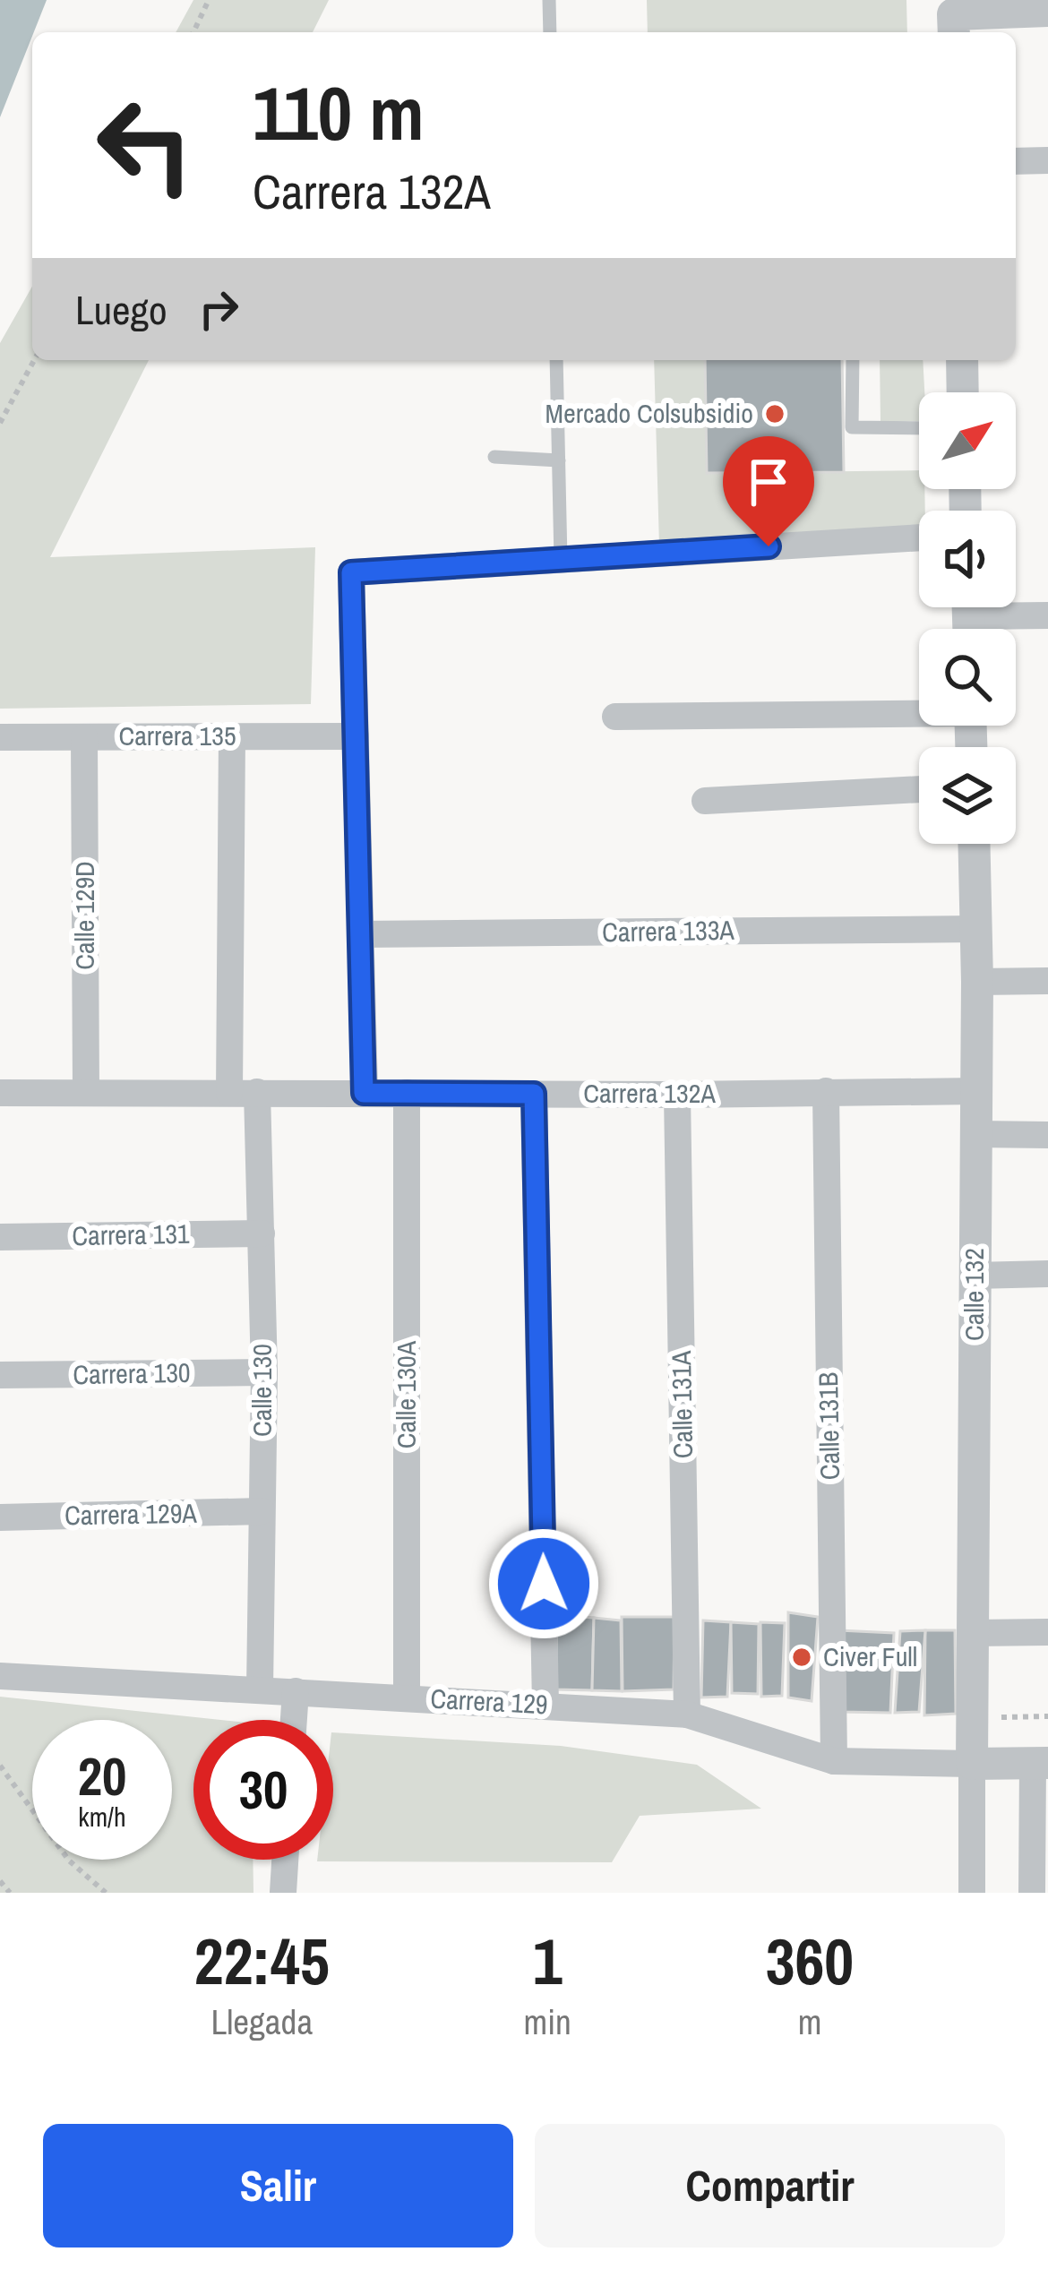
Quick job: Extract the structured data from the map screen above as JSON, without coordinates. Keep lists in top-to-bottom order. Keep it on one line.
{"streets":{"street":["Carrera 135","Calle 129D","Carrera 133A","Carrera 132A","Carrera 131","Calle 132","Carrera 130","Calle 130","Calle 130A","Calle 131A","Calle 131B","Carrera 129A","Carrera 129"]},"crossings":[["Carrera 135","Calle 129D"],["Carrera 135","Calle 130"],["Calle 129D","Carrera 132A"],["Carrera 133A","Calle 132"],["Carrera 132A","Calle 132"],["Carrera 132A","Calle 130"],["Carrera 132A","Calle 130A"],["Carrera 132A","Calle 131A"],["Carrera 132A","Calle 131B"],["Carrera 131","Calle 130"],["Calle 132","Carrera 129"],["Carrera 130","Calle 130"],["Calle 130","Carrera 129A"],["Calle 130","Carrera 129"],["Calle 130A","Carrera 129"],["Calle 131A","Carrera 129"],["Calle 131B","Carrera 129"]],"places":["Mercado Colsubsidio","Civer Full"],"north":"top right","page":{"turn":["110 m","Carrera 132A"],"then":"Luego","speed":"20 km/h","limit":"30","eta":["22:45","Llegada","1","min","360","m"],"buttons":["Salir","Compartir"]}}
